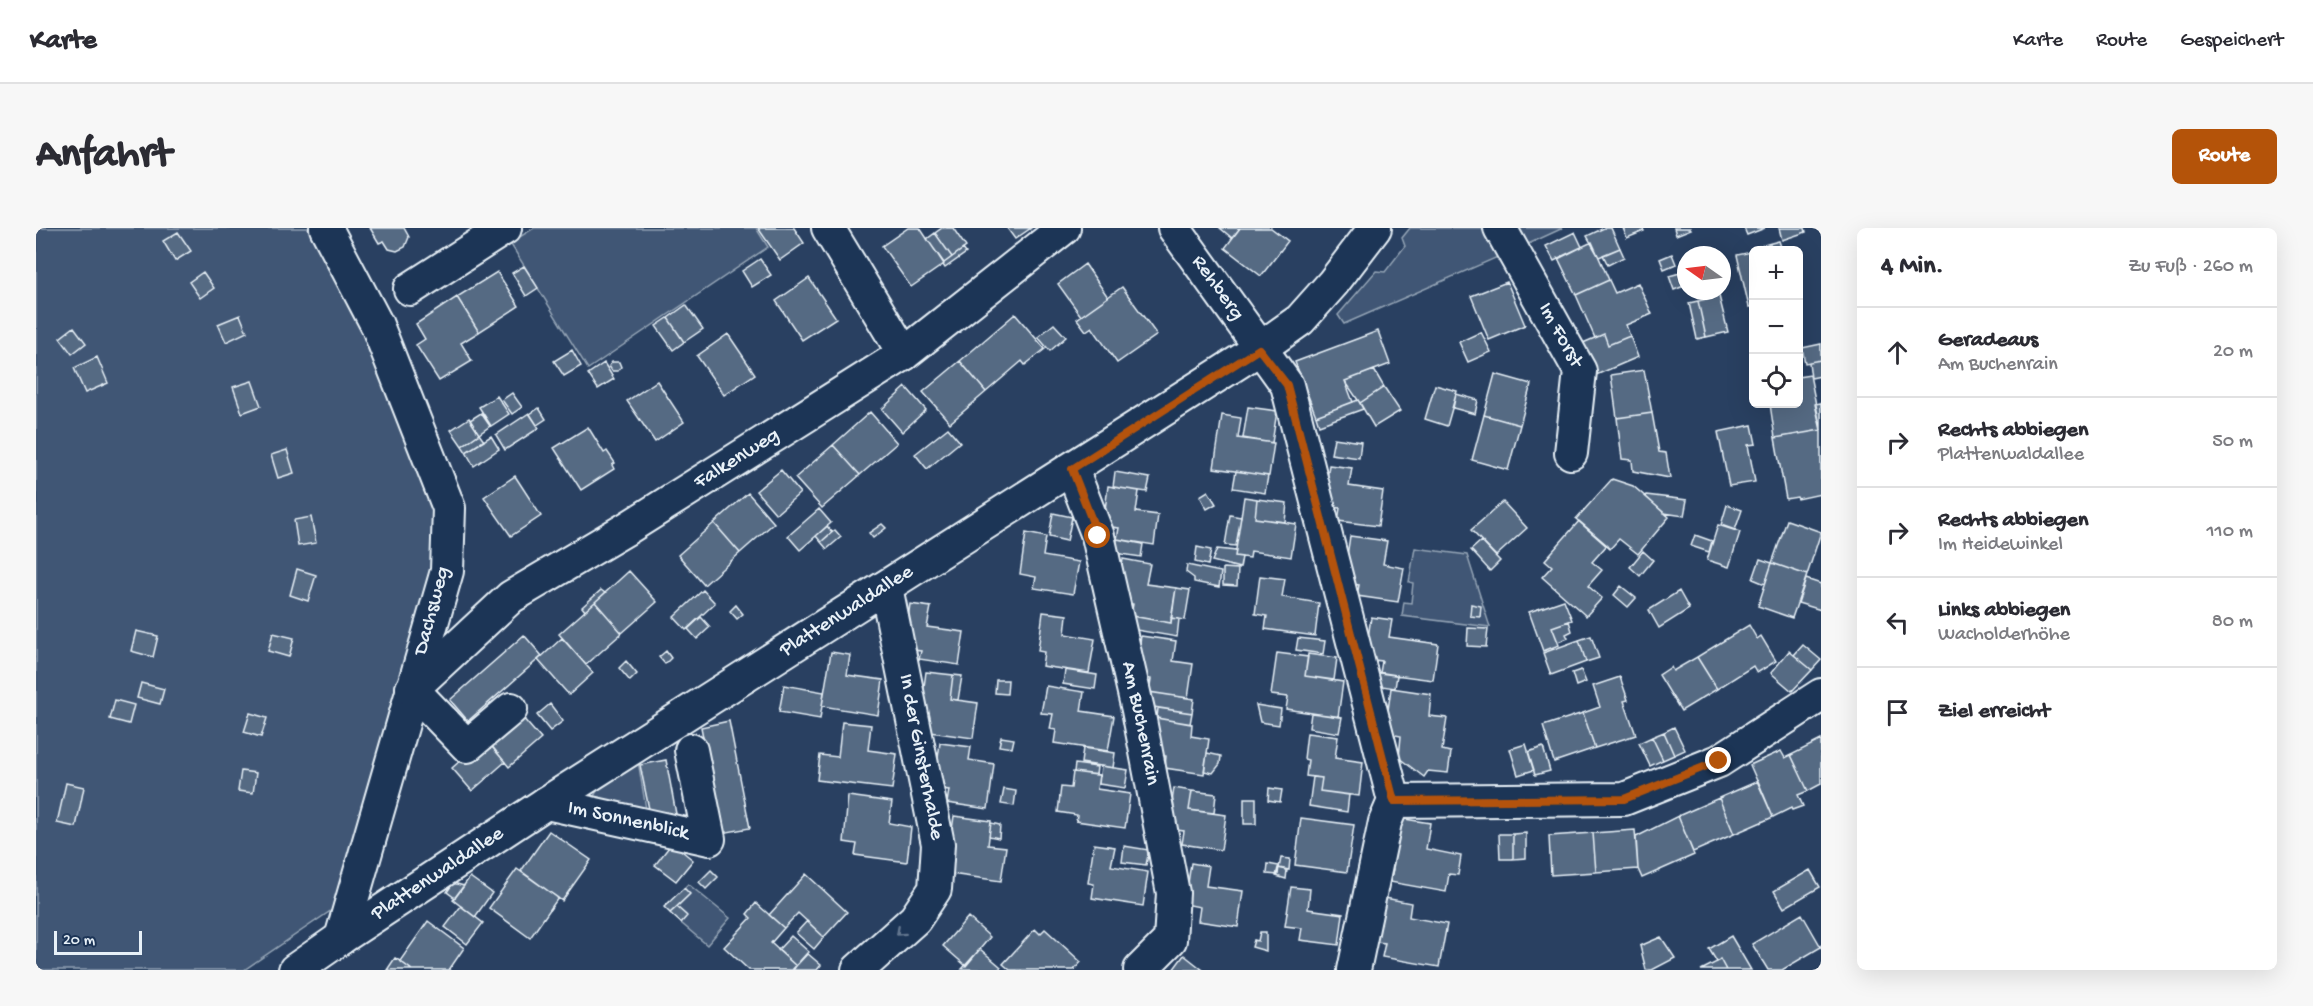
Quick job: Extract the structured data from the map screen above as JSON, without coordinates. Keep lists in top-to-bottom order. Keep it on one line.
{"streets":{"street":["Rehberg","Im Forst","Falkenweg","Dachsweg","Plattenwaldallee","Am Buchenrain","In der Ginsterhalde","Im Sonnenblick"]},"crossings":[["Rehberg","Plattenwaldallee"],["Falkenweg","Dachsweg"],["Dachsweg","Plattenwaldallee"],["Plattenwaldallee","Am Buchenrain"],["Plattenwaldallee","In der Ginsterhalde"],["Plattenwaldallee","Im Sonnenblick"]],"one_way":["In der Ginsterhalde"],"scale_bar":"20 m","north":"left","page":{"header":"Karte","nav":["Karte","Route","Gespeichert"],"buttons":"Route","title":"Anfahrt","heading":["4 Min.","Zu Fuß · 260 m"],"map_buttons":["+","−"],"list":[["Geradeaus","Am Buchenrain","20 m"],["Rechts abbiegen","Plattenwaldallee","50 m"],["Rechts abbiegen","Im Heidewinkel","110 m"],["Links abbiegen","Wacholderhöhe","80 m"],"Ziel erreicht"],"scale":"20 m"}}
